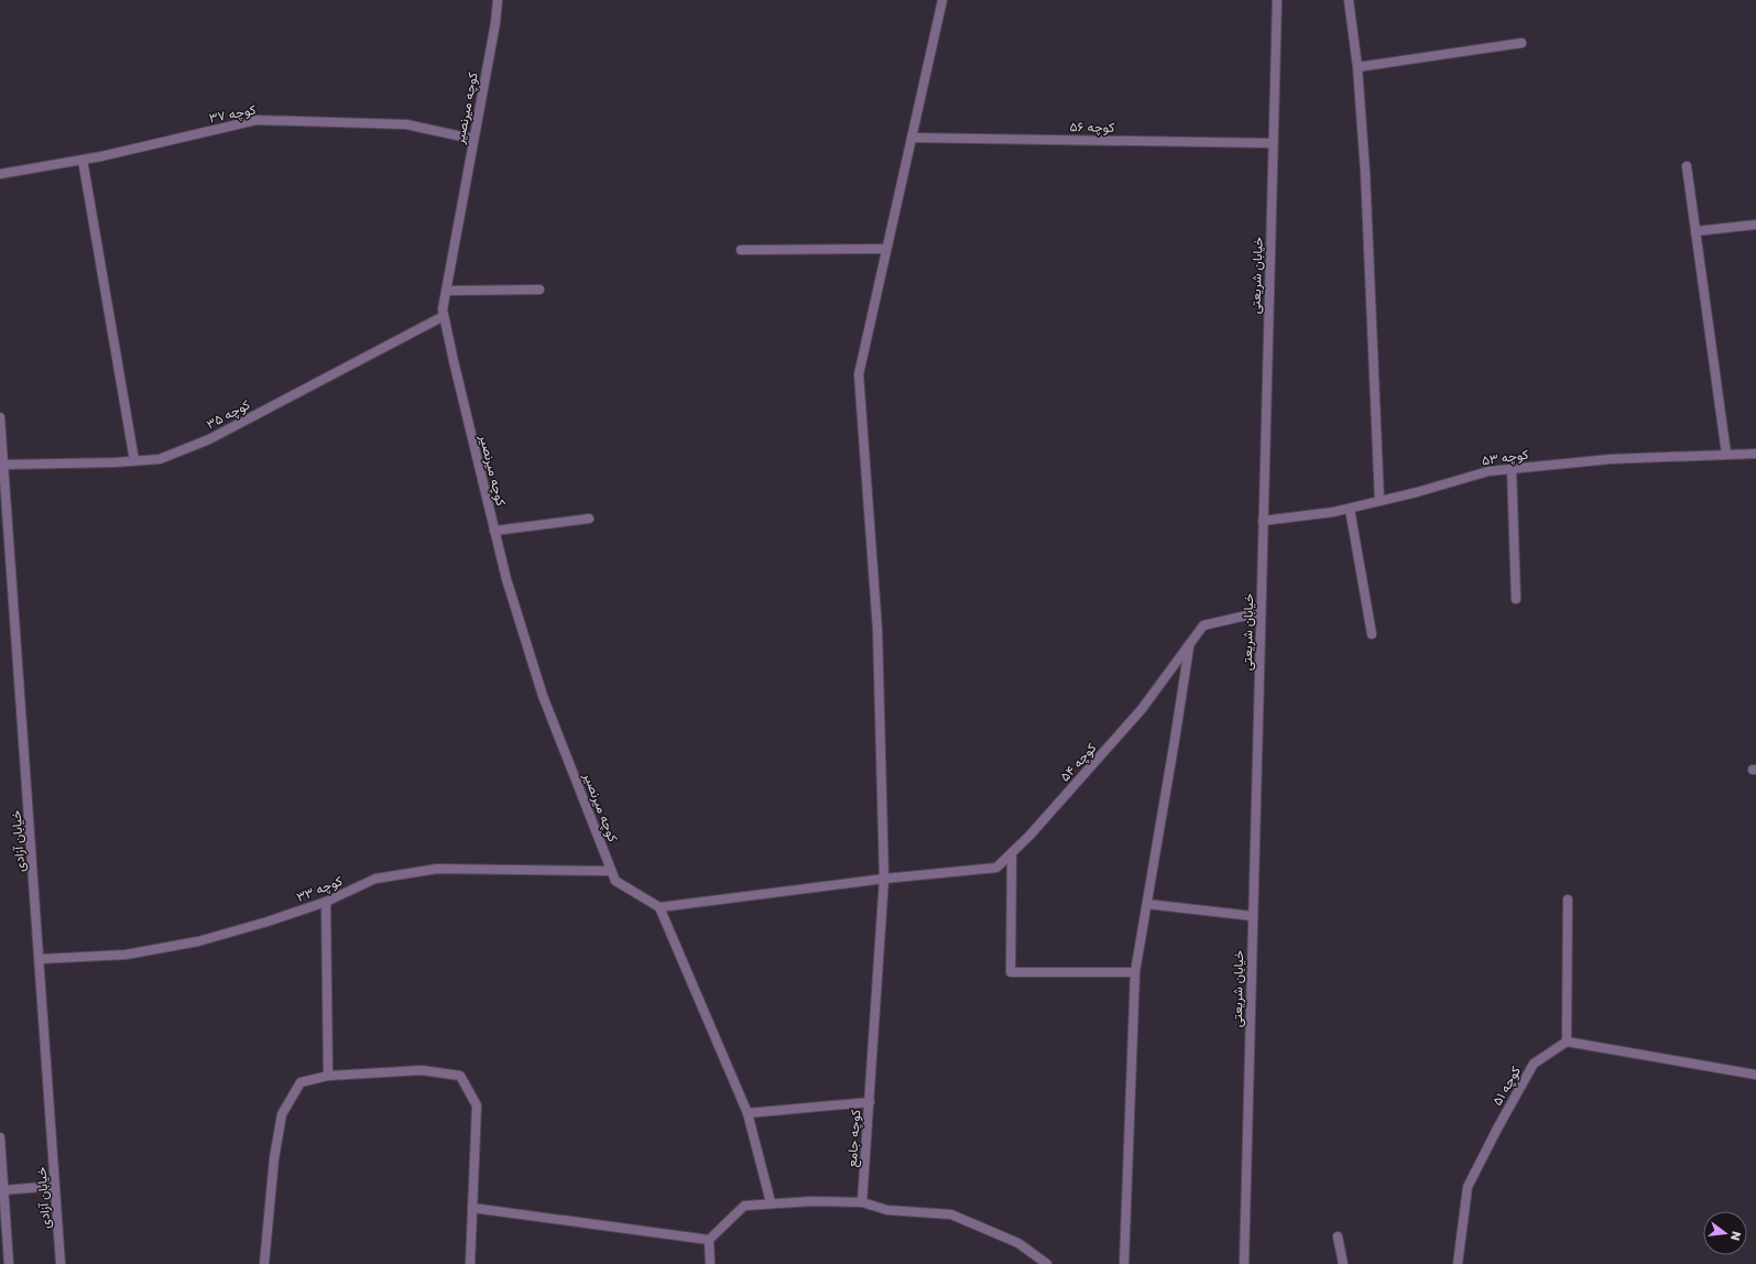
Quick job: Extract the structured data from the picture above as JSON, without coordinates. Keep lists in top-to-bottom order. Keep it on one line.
{"streets":{"street":["کوچه میرنصیر","کوچه ۳۷","کوچه ۵۶","خیابان شریعتی","کوچه ۳۵","کوچه ۵۳","کوچه ۵۴","خیابان آزادی","کوچه ۳۳","کوچه ۵۱","کوچه جامع"]},"crossings":[["کوچه میرنصیر","کوچه ۳۷"],["کوچه میرنصیر","کوچه ۳۵"],["کوچه میرنصیر","کوچه ۵۴"],["کوچه میرنصیر","کوچه ۳۳"],["کوچه ۵۶","خیابان شریعتی"],["کوچه ۵۶","کوچه جامع"],["خیابان شریعتی","کوچه ۵۳"],["خیابان شریعتی","کوچه ۵۴"],["کوچه ۳۵","خیابان آزادی"],["کوچه ۵۴","کوچه جامع"],["خیابان آزادی","کوچه ۳۳"]],"north":"right"}
